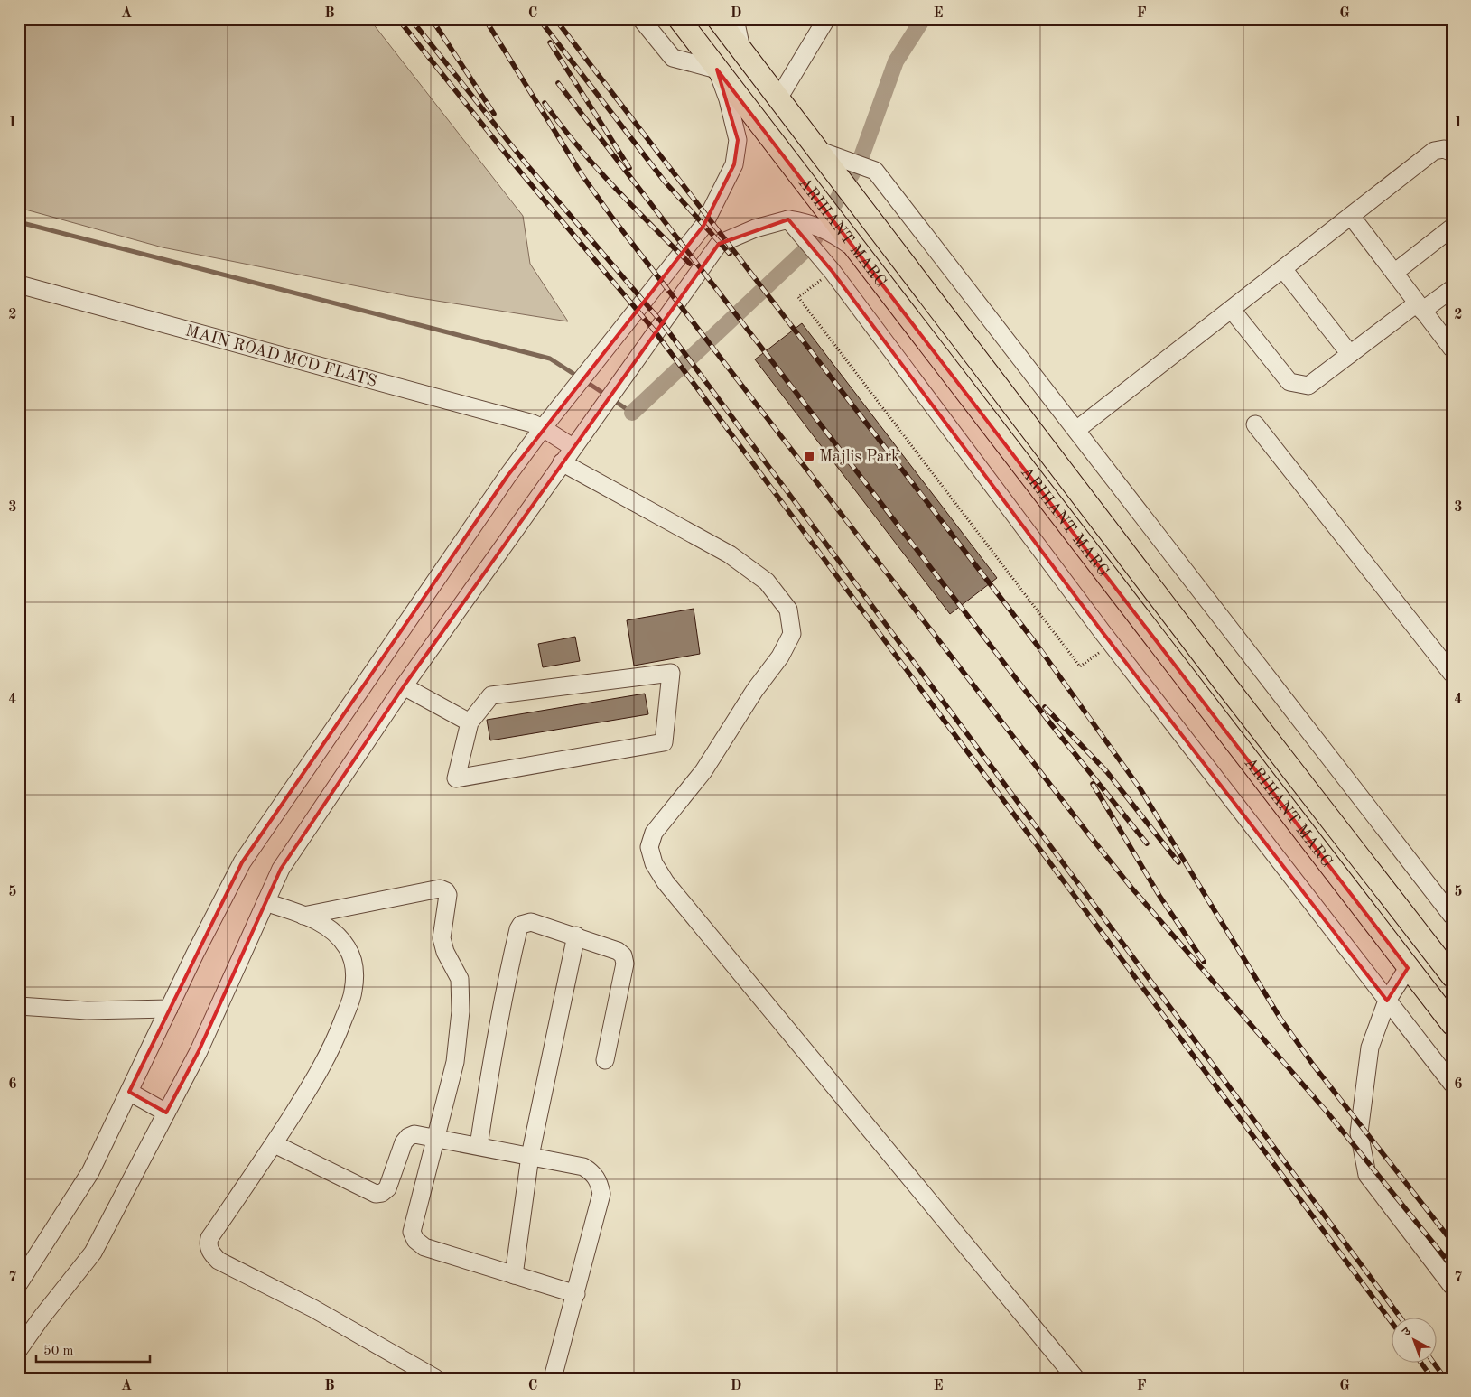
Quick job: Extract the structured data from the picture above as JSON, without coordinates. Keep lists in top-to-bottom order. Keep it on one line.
{"streets":{"main road":["ARIHANT MARG"],"street":["MAIN ROAD MCD FLATS"]},"places":{"transit":["Majlis Park"]},"scale_bar":"50 m","north":"top left","grid":{"columns":["A","B","C","D","E","F","G"],"rows":["1","2","3","4","5","6","7"]}}
